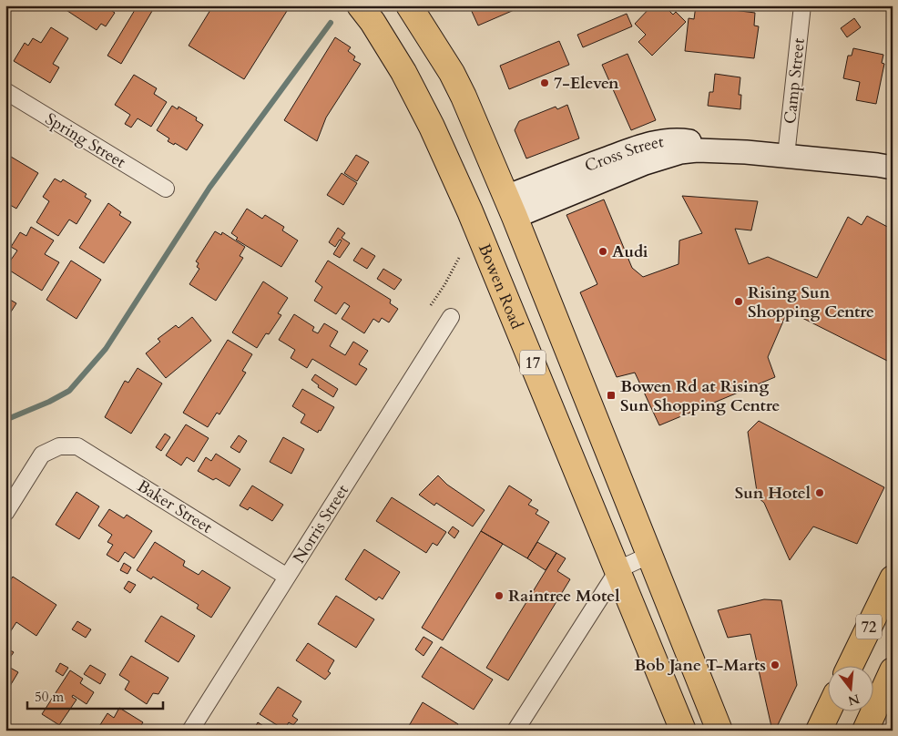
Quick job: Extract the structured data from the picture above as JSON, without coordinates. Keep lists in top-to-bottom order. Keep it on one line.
{"streets":{"main road":["Cross Street","Bowen Road","17","72"],"street":["Camp Street","Spring Street","Baker Street","Norris Street"]},"crossings":[["Camp Street","Cross Street"],["Cross Street","17"],["Baker Street","Norris Street"]],"places":{"other":["7-Eleven","Audi","Rising Sun Shopping Centre","Sun Hotel","Raintree Motel","Bob Jane T-Marts"],"transit":["Bowen Rd at Rising Sun Shopping Centre"]},"scale_bar":"50 m","north":"bottom"}
